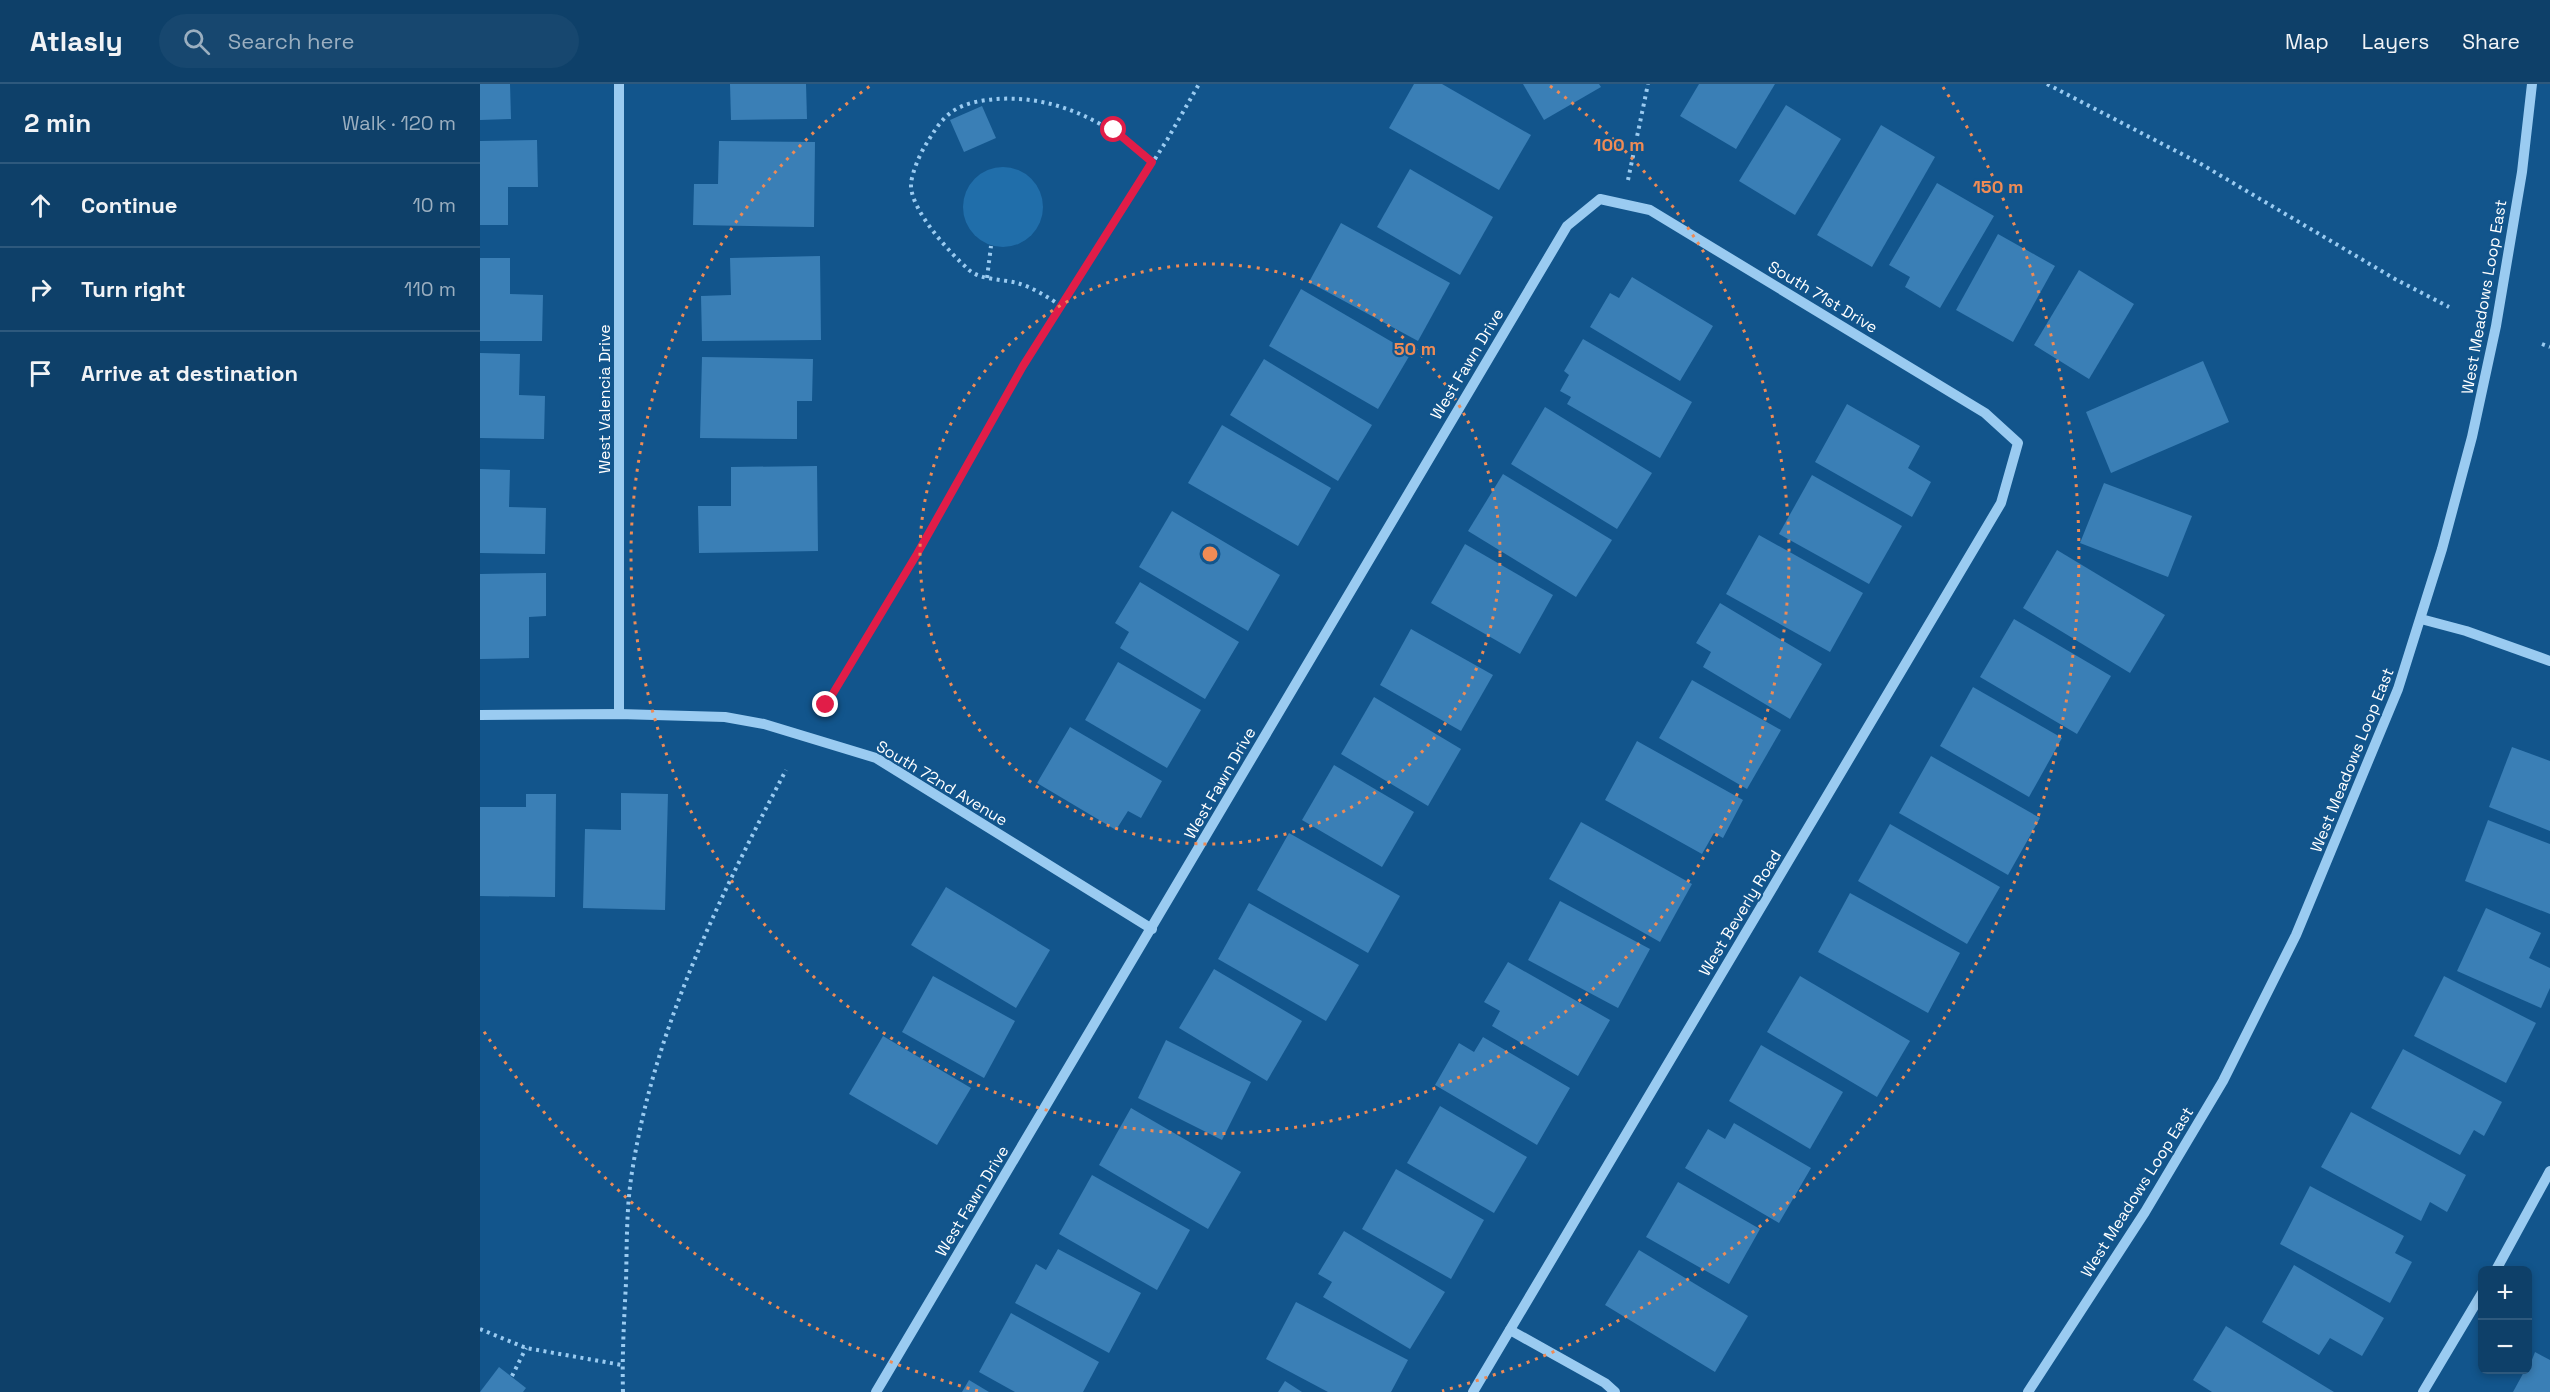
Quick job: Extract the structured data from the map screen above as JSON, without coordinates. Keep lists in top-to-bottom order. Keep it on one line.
{"streets":{"street":["South 71st Drive","West Meadows Loop East","West Fawn Drive","West Valencia Drive","South 72nd Avenue","West Beverly Road"]},"crossings":[["South 71st Drive","West Fawn Drive"],["South 71st Drive","West Beverly Road"],["West Fawn Drive","South 72nd Avenue"],["West Valencia Drive","South 72nd Avenue"]],"page":{"header":"Atlasly","search":"Search here","nav":["Map","Layers","Share"],"heading":["2 min","Walk · 120 m"],"list":[["Continue","10 m"],["Turn right","110 m"],"Arrive at destination"],"map_buttons":["+","−"]},"rings":["100 m","150 m","50 m"]}
